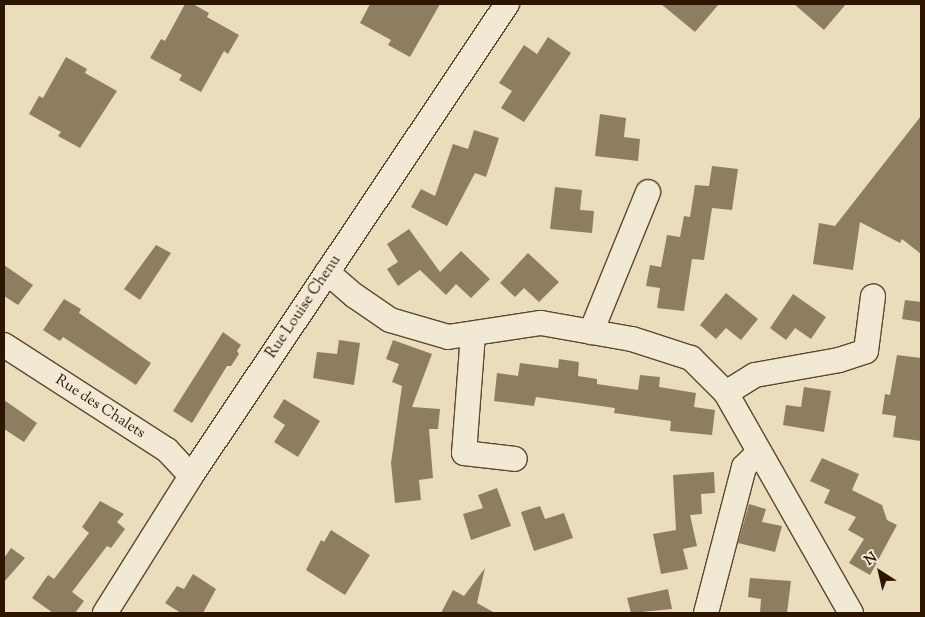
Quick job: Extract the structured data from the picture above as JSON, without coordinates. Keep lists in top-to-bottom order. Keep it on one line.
{"streets":{"street":["Rue Louise Chenu","Rue des Chalets"]},"crossings":[["Rue Louise Chenu","Rue des Chalets"]],"north":"top left"}
